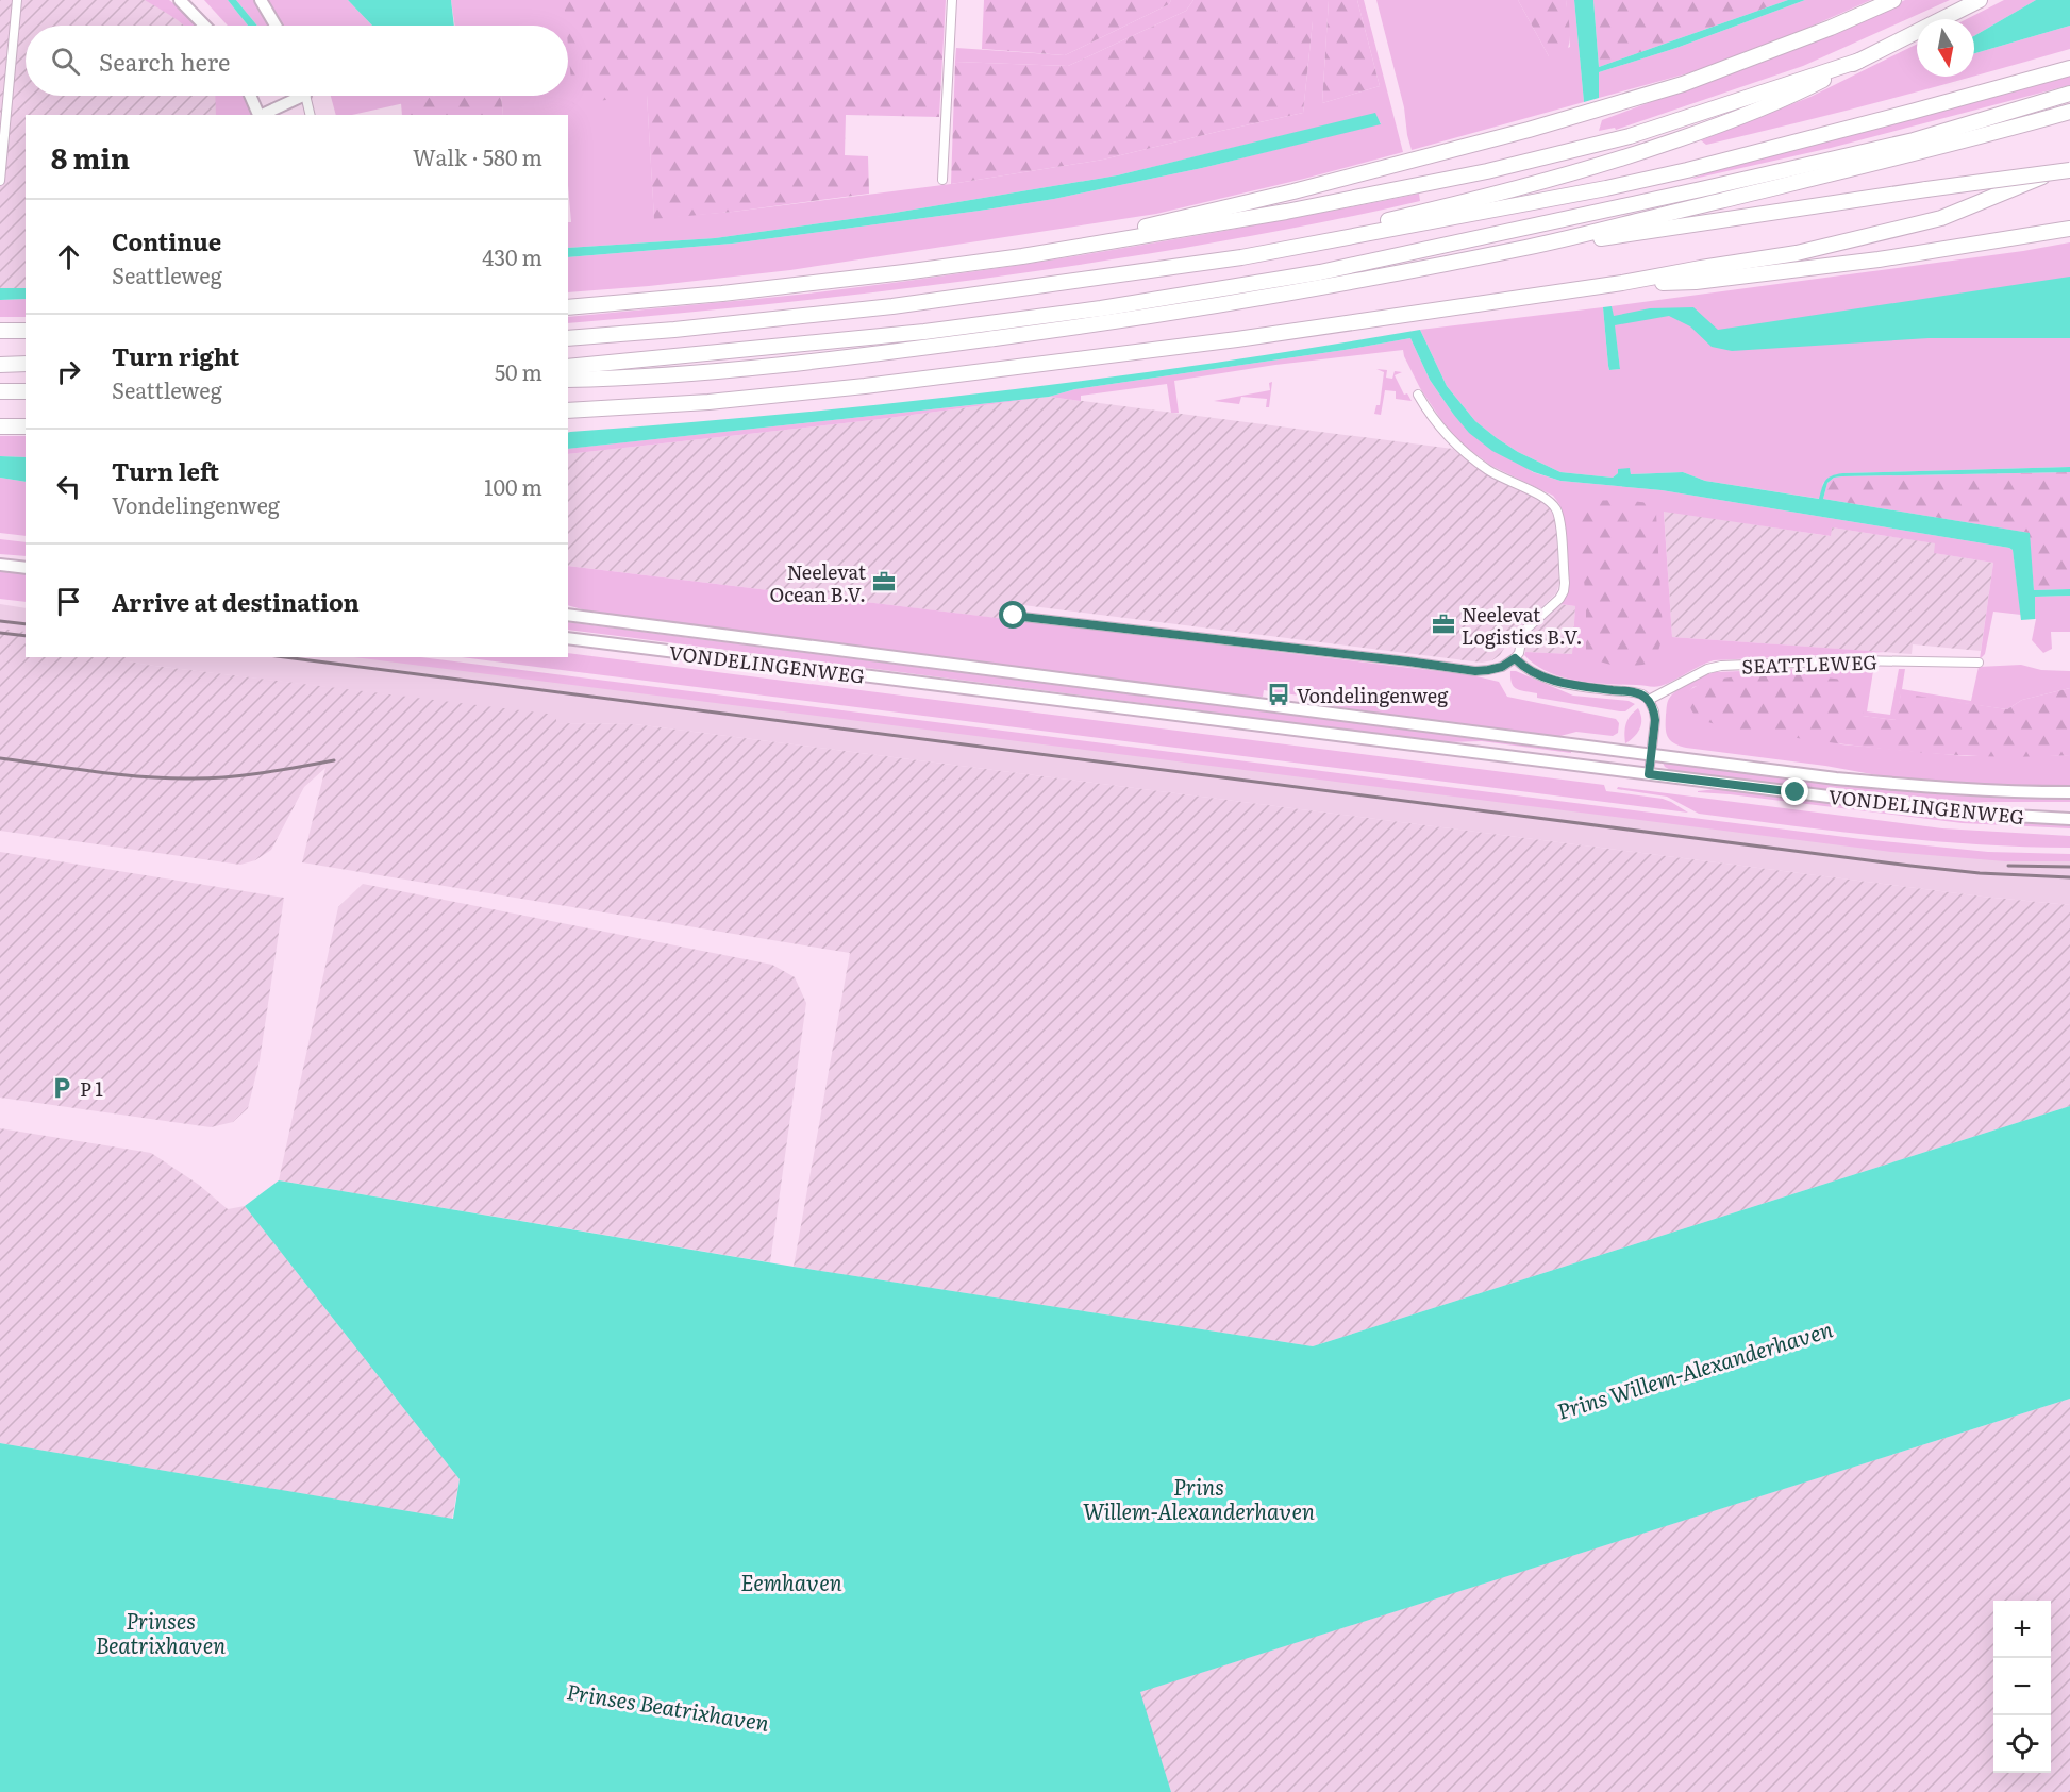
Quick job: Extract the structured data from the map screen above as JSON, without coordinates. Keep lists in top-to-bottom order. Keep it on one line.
{"streets":{"main road":["VONDELINGENWEG"],"street":["SEATTLEWEG"]},"water":["Prins Willem-Alexanderhaven","Eemhaven","Prinses Beatrixhaven"],"places":{"office":["Neelevat Ocean B.V.","Neelevat Logistics B.V."],"bus stop":["Vondelingenweg"],"parking":["P 1"]},"north":"bottom","page":{"search":"Search here","heading":["8 min","Walk · 580 m"],"list":[["Continue","Seattleweg","430 m"],["Turn right","Seattleweg","50 m"],["Turn left","Vondelingenweg","100 m"],"Arrive at destination"],"map_buttons":["+","−"]}}
